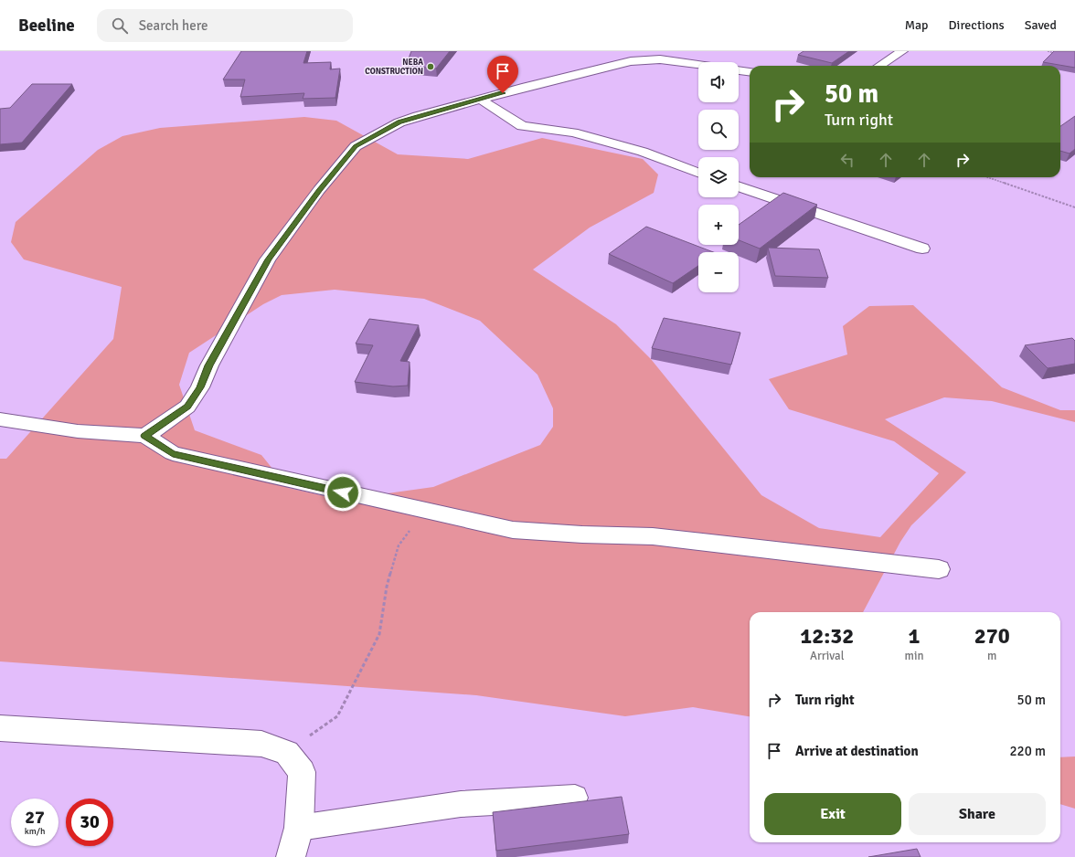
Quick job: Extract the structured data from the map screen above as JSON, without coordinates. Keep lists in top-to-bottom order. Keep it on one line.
{"places":["NEBA CONSTRUCTION"],"page":{"header":"Beeline","search":"Search here","nav":["Map","Directions","Saved"],"map_buttons":["+","−"],"turn":["50 m","Turn right"],"eta":["12:32","Arrival","1","min","270","m"],"list":[{"name":"Turn right","value":"50 m"},{"name":"Arrive at destination","value":"220 m"}],"buttons":["Exit","Share"],"speed":"27 km/h","limit":"30"}}
